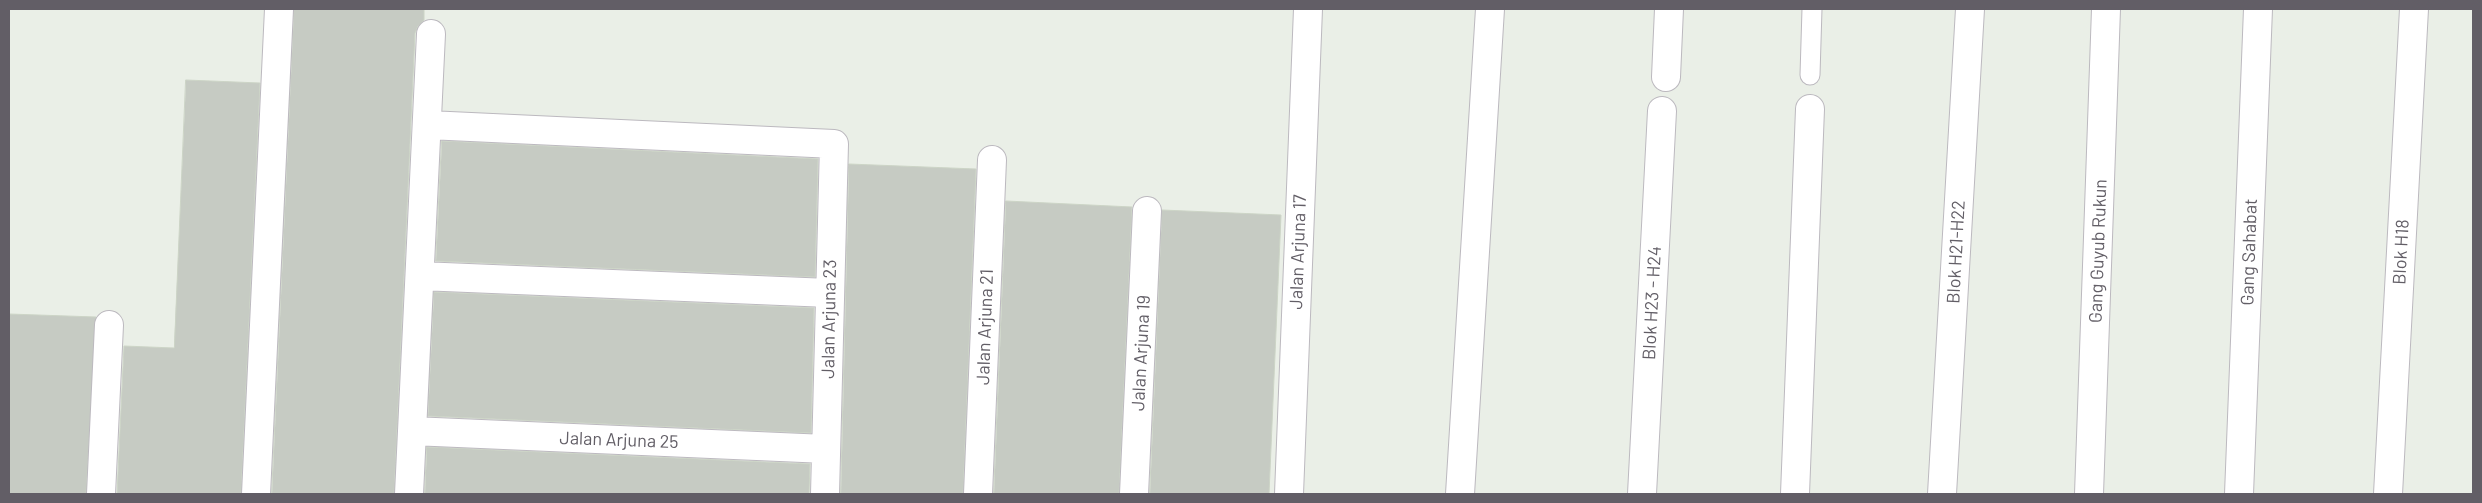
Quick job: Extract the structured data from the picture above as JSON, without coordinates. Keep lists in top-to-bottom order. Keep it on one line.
{"streets":{"street":["Gang Guyub Rukun","Jalan Arjuna 17","Blok H21-H22","Gang Sahabat","Blok H18","Blok H23 - H24","Jalan Arjuna 23","Jalan Arjuna 21","Jalan Arjuna 19","Jalan Arjuna 25"]},"crossings":[["Jalan Arjuna 23","Jalan Arjuna 25"]]}
